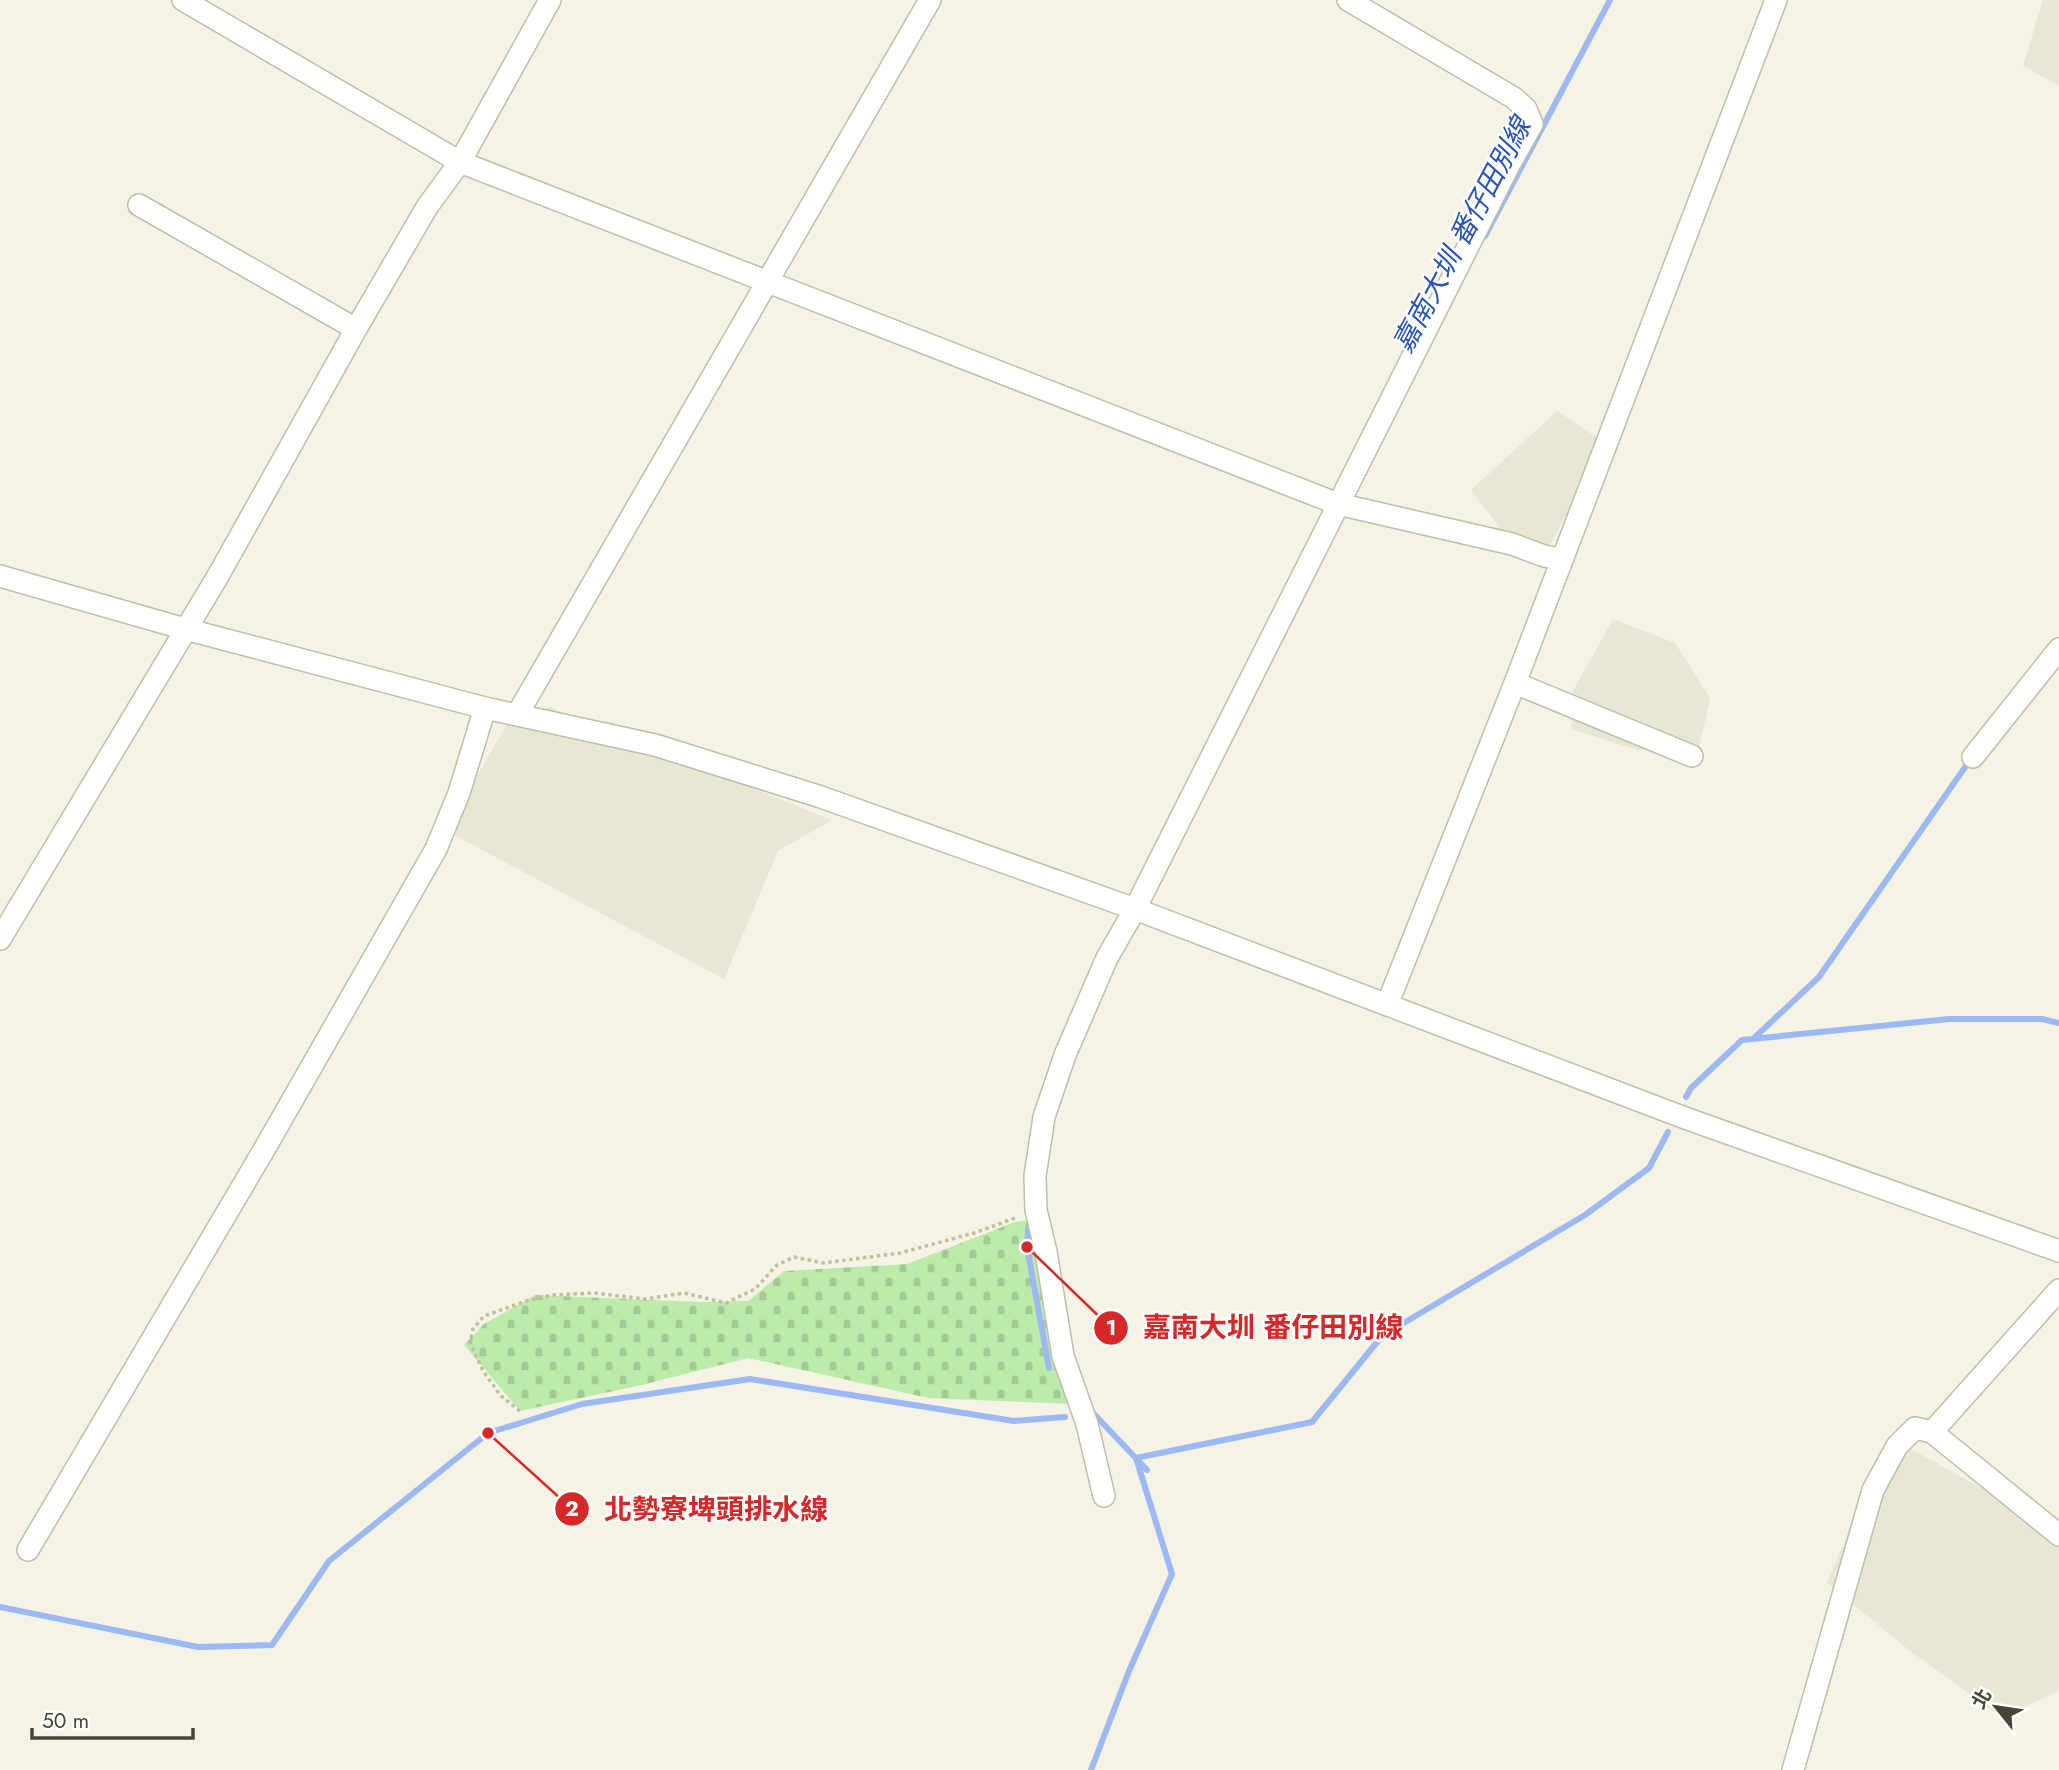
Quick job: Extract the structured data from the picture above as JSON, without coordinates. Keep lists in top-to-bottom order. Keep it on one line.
{"water":["嘉南大圳 番仔田別線"],"places":["嘉南大圳 番仔田別線","北勢寮埤頭排水線"],"scale_bar":"50 m","north":"top left"}
